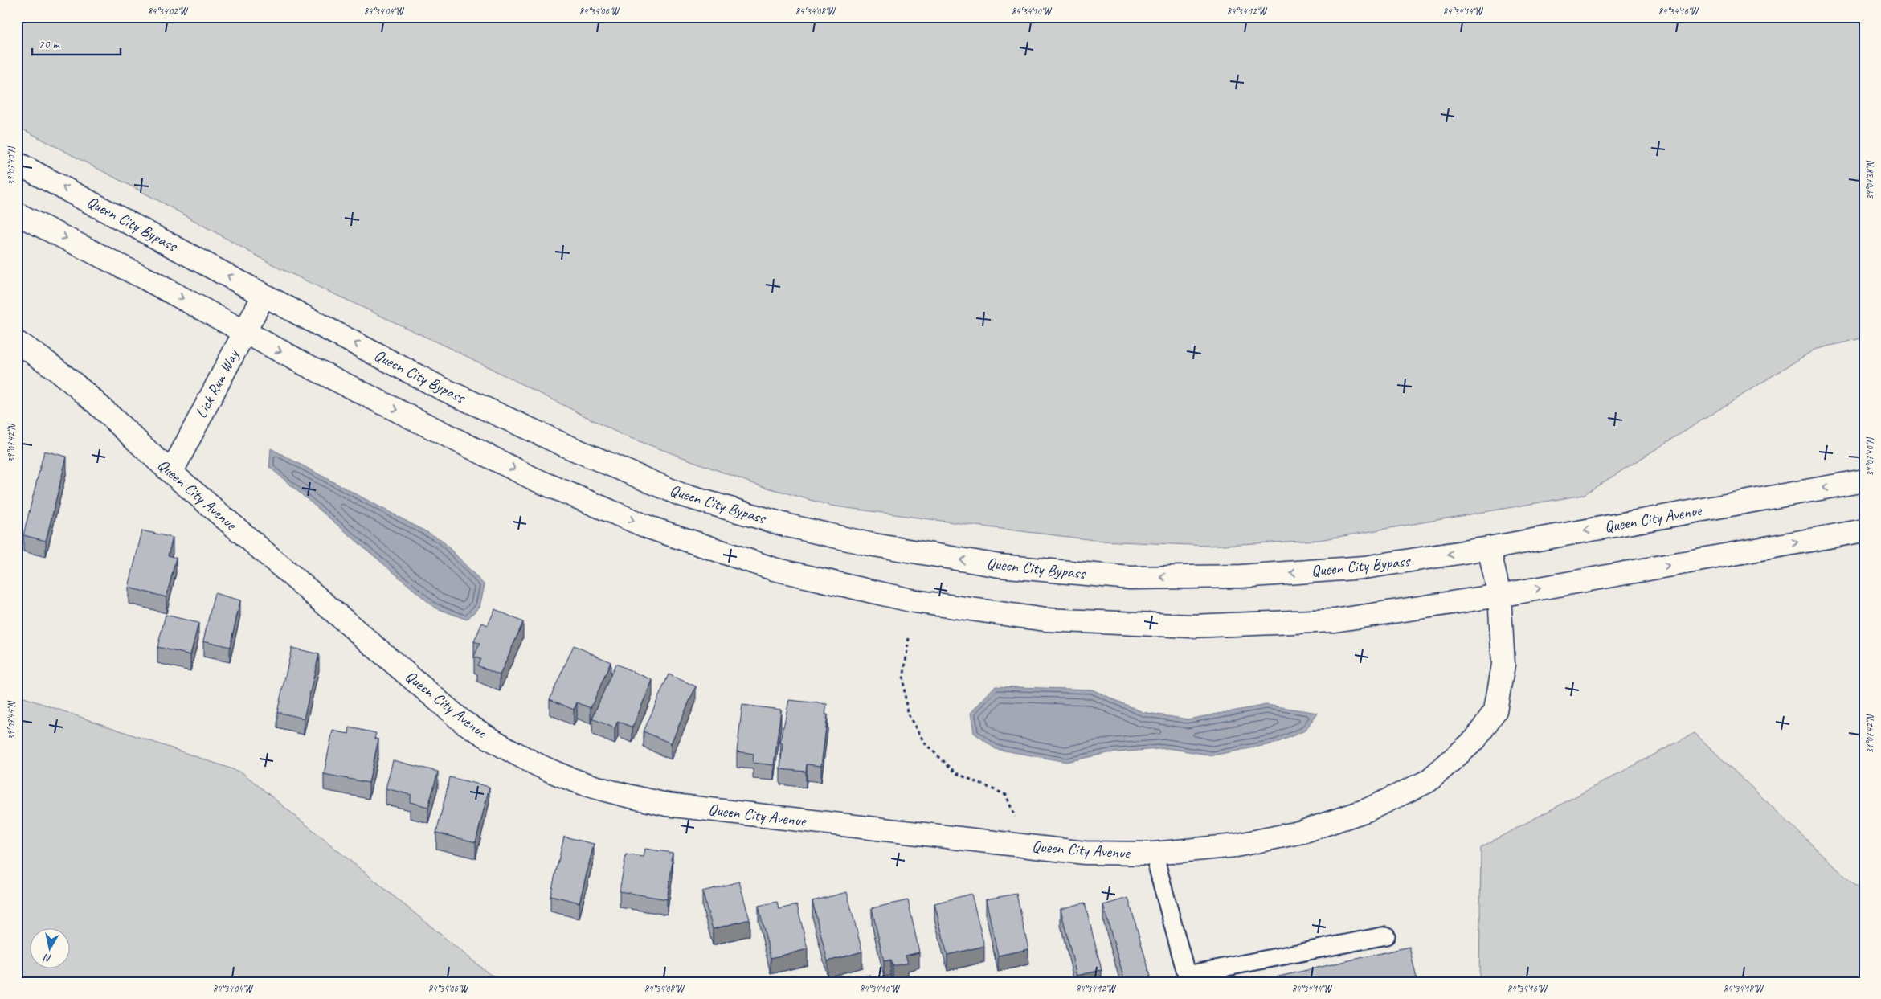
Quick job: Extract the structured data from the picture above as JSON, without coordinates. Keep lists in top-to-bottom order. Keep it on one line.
{"streets":{"main road":["Queen City Bypass","Lick Run Way","Queen City Avenue"]},"crossings":[["Queen City Bypass","Lick Run Way"],["Queen City Bypass","Queen City Avenue"],["Lick Run Way","Queen City Avenue"]],"scale_bar":"20 m","north":"bottom","coordinates":["84°34'02\"W","84°34'04\"W","84°34'06\"W","84°34'08\"W","84°34'10\"W","84°34'12\"W","84°34'14\"W","84°34'16\"W","39°07'40\"N","39°07'38\"N","39°07'42\"N","39°07'44\"N","84°34'18\"W"]}
